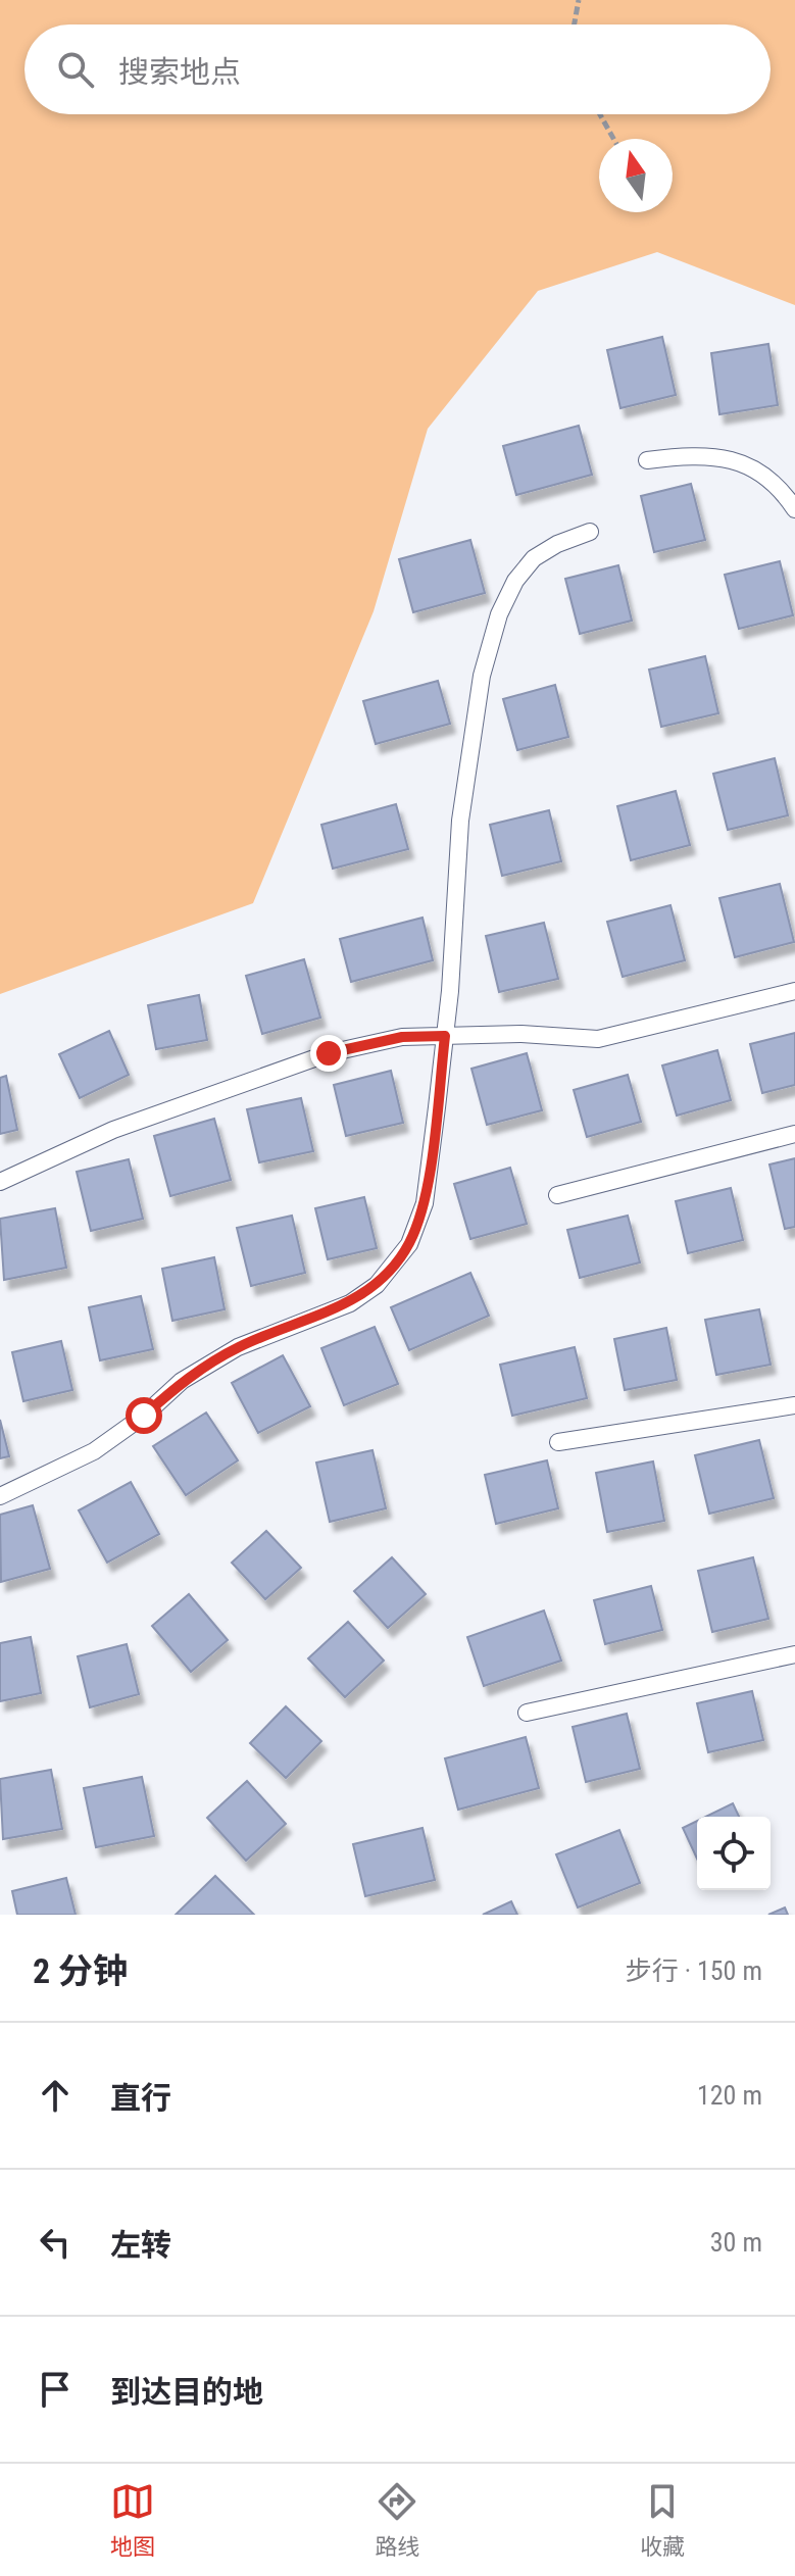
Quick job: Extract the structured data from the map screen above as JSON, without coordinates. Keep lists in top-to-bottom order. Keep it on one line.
{"north":"top","page":{"search":"搜索地点","heading":["2 分钟","步行 · 150 m"],"list":[["直行","120 m"],["左转","30 m"],"到达目的地"],"nav":["地图","路线","收藏"]}}
